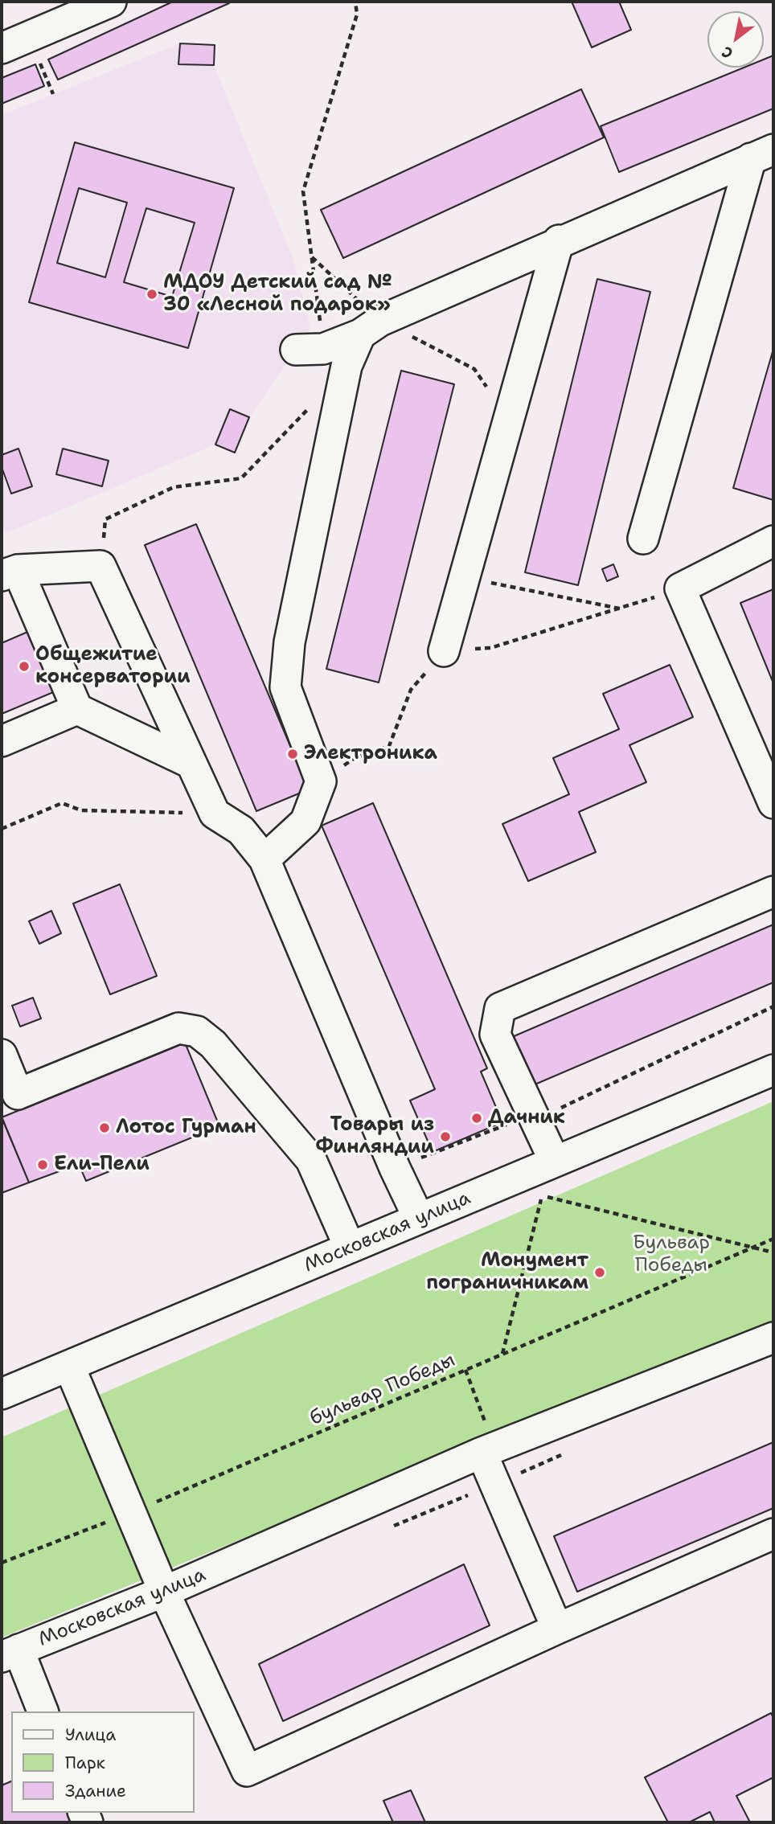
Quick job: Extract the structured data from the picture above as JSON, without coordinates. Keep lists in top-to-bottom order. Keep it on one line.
{"streets":{"street":["Московская улица"],"path":["бульвар Победы"]},"parks":["Бульвар Победы"],"places":["МДОУ Детский сад № 30 «Лесной подарок»","Общежитие консерватории","Электроника","Дачник","Лотос Гурман","Товары из Финляндии","Ели-Пели","Монумент пограничникам"],"legend":["Улица","Парк","Здание"],"north":"bottom left"}
